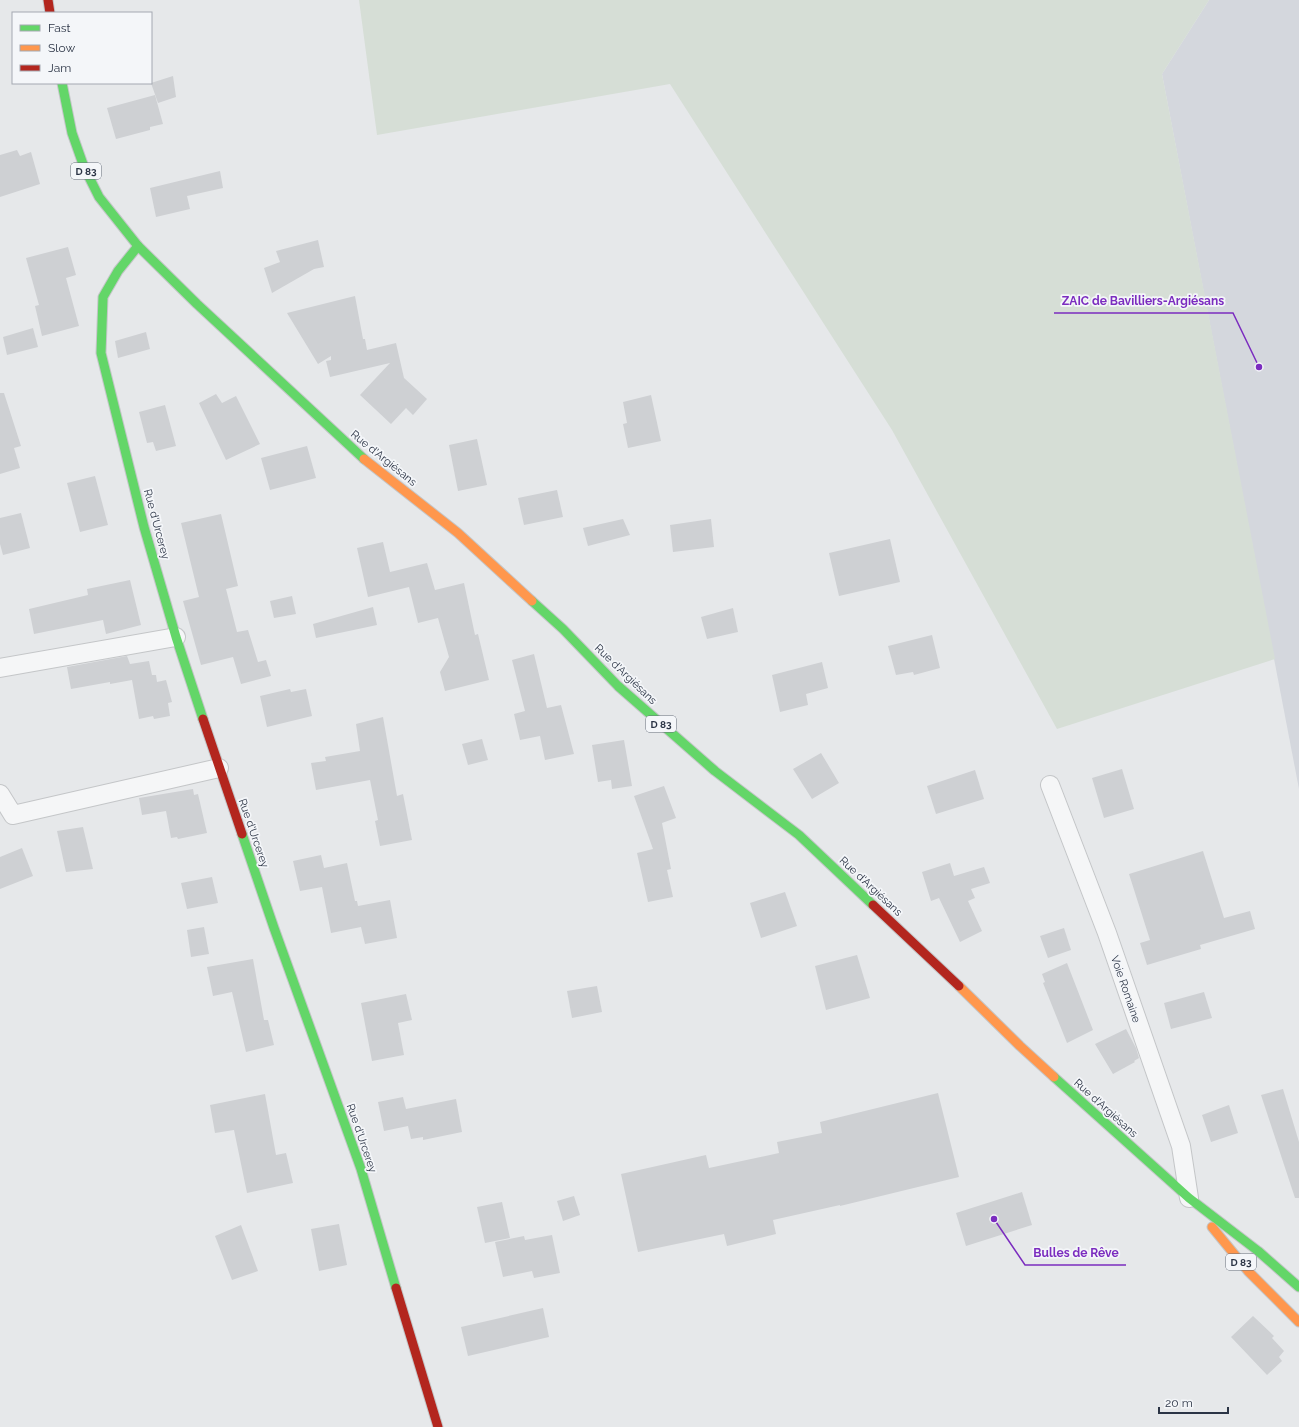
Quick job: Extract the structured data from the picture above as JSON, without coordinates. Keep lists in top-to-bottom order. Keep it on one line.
{"streets":{"main road":["D 83","Rue d'Argiésans","Rue d'Urcerey"],"street":["Voie Romaine"]},"crossings":[["D 83","Rue d'Argiésans"],["D 83","Rue d'Urcerey"],["Rue d'Argiésans","Rue d'Urcerey"],["Rue d'Argiésans","Voie Romaine"]],"places":["ZAIC de Bavilliers-Argiésans","Bulles de Rêve"],"legend":["Fast","Slow","Jam"],"scale_bar":"20 m"}
